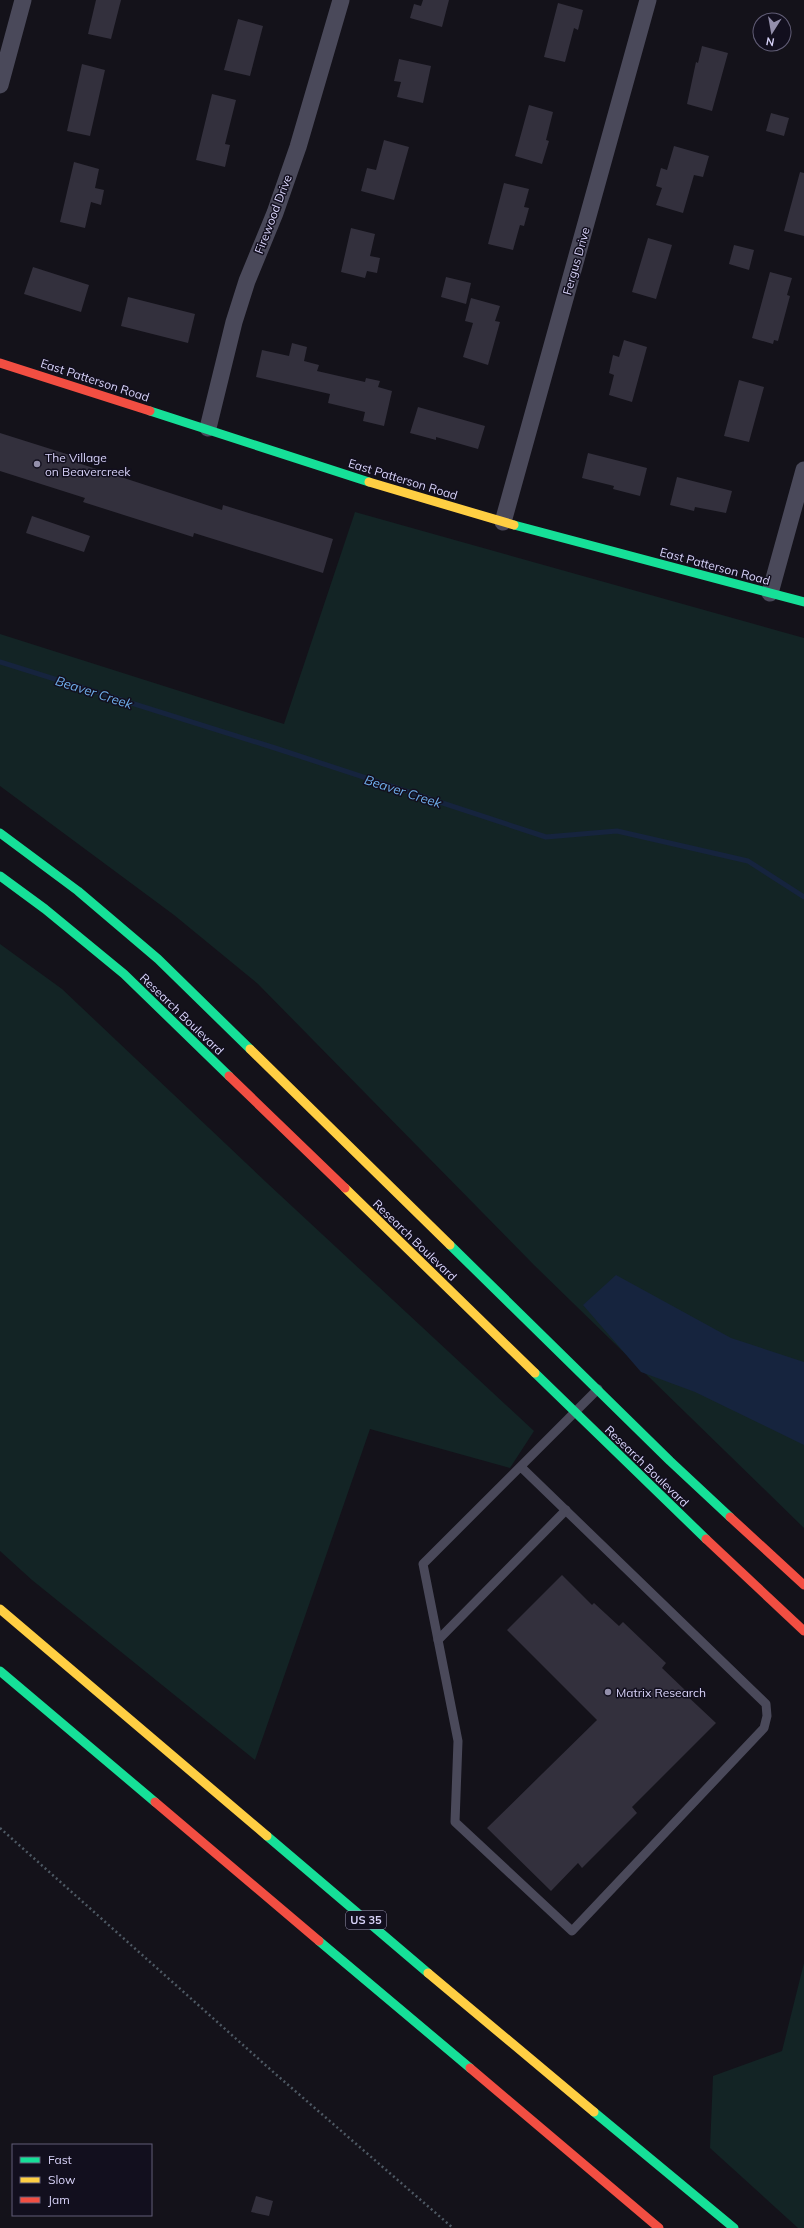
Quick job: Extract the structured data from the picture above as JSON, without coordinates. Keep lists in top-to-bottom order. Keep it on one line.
{"streets":{"main road":["East Patterson Road","Research Boulevard","US 35"],"street":["Firewood Drive","Fergus Drive"]},"crossings":[["Firewood Drive","East Patterson Road"],["Fergus Drive","East Patterson Road"]],"water":["Beaver Creek"],"places":["The Village on Beavercreek","Matrix Research"],"legend":["Fast","Slow","Jam"],"north":"bottom"}
